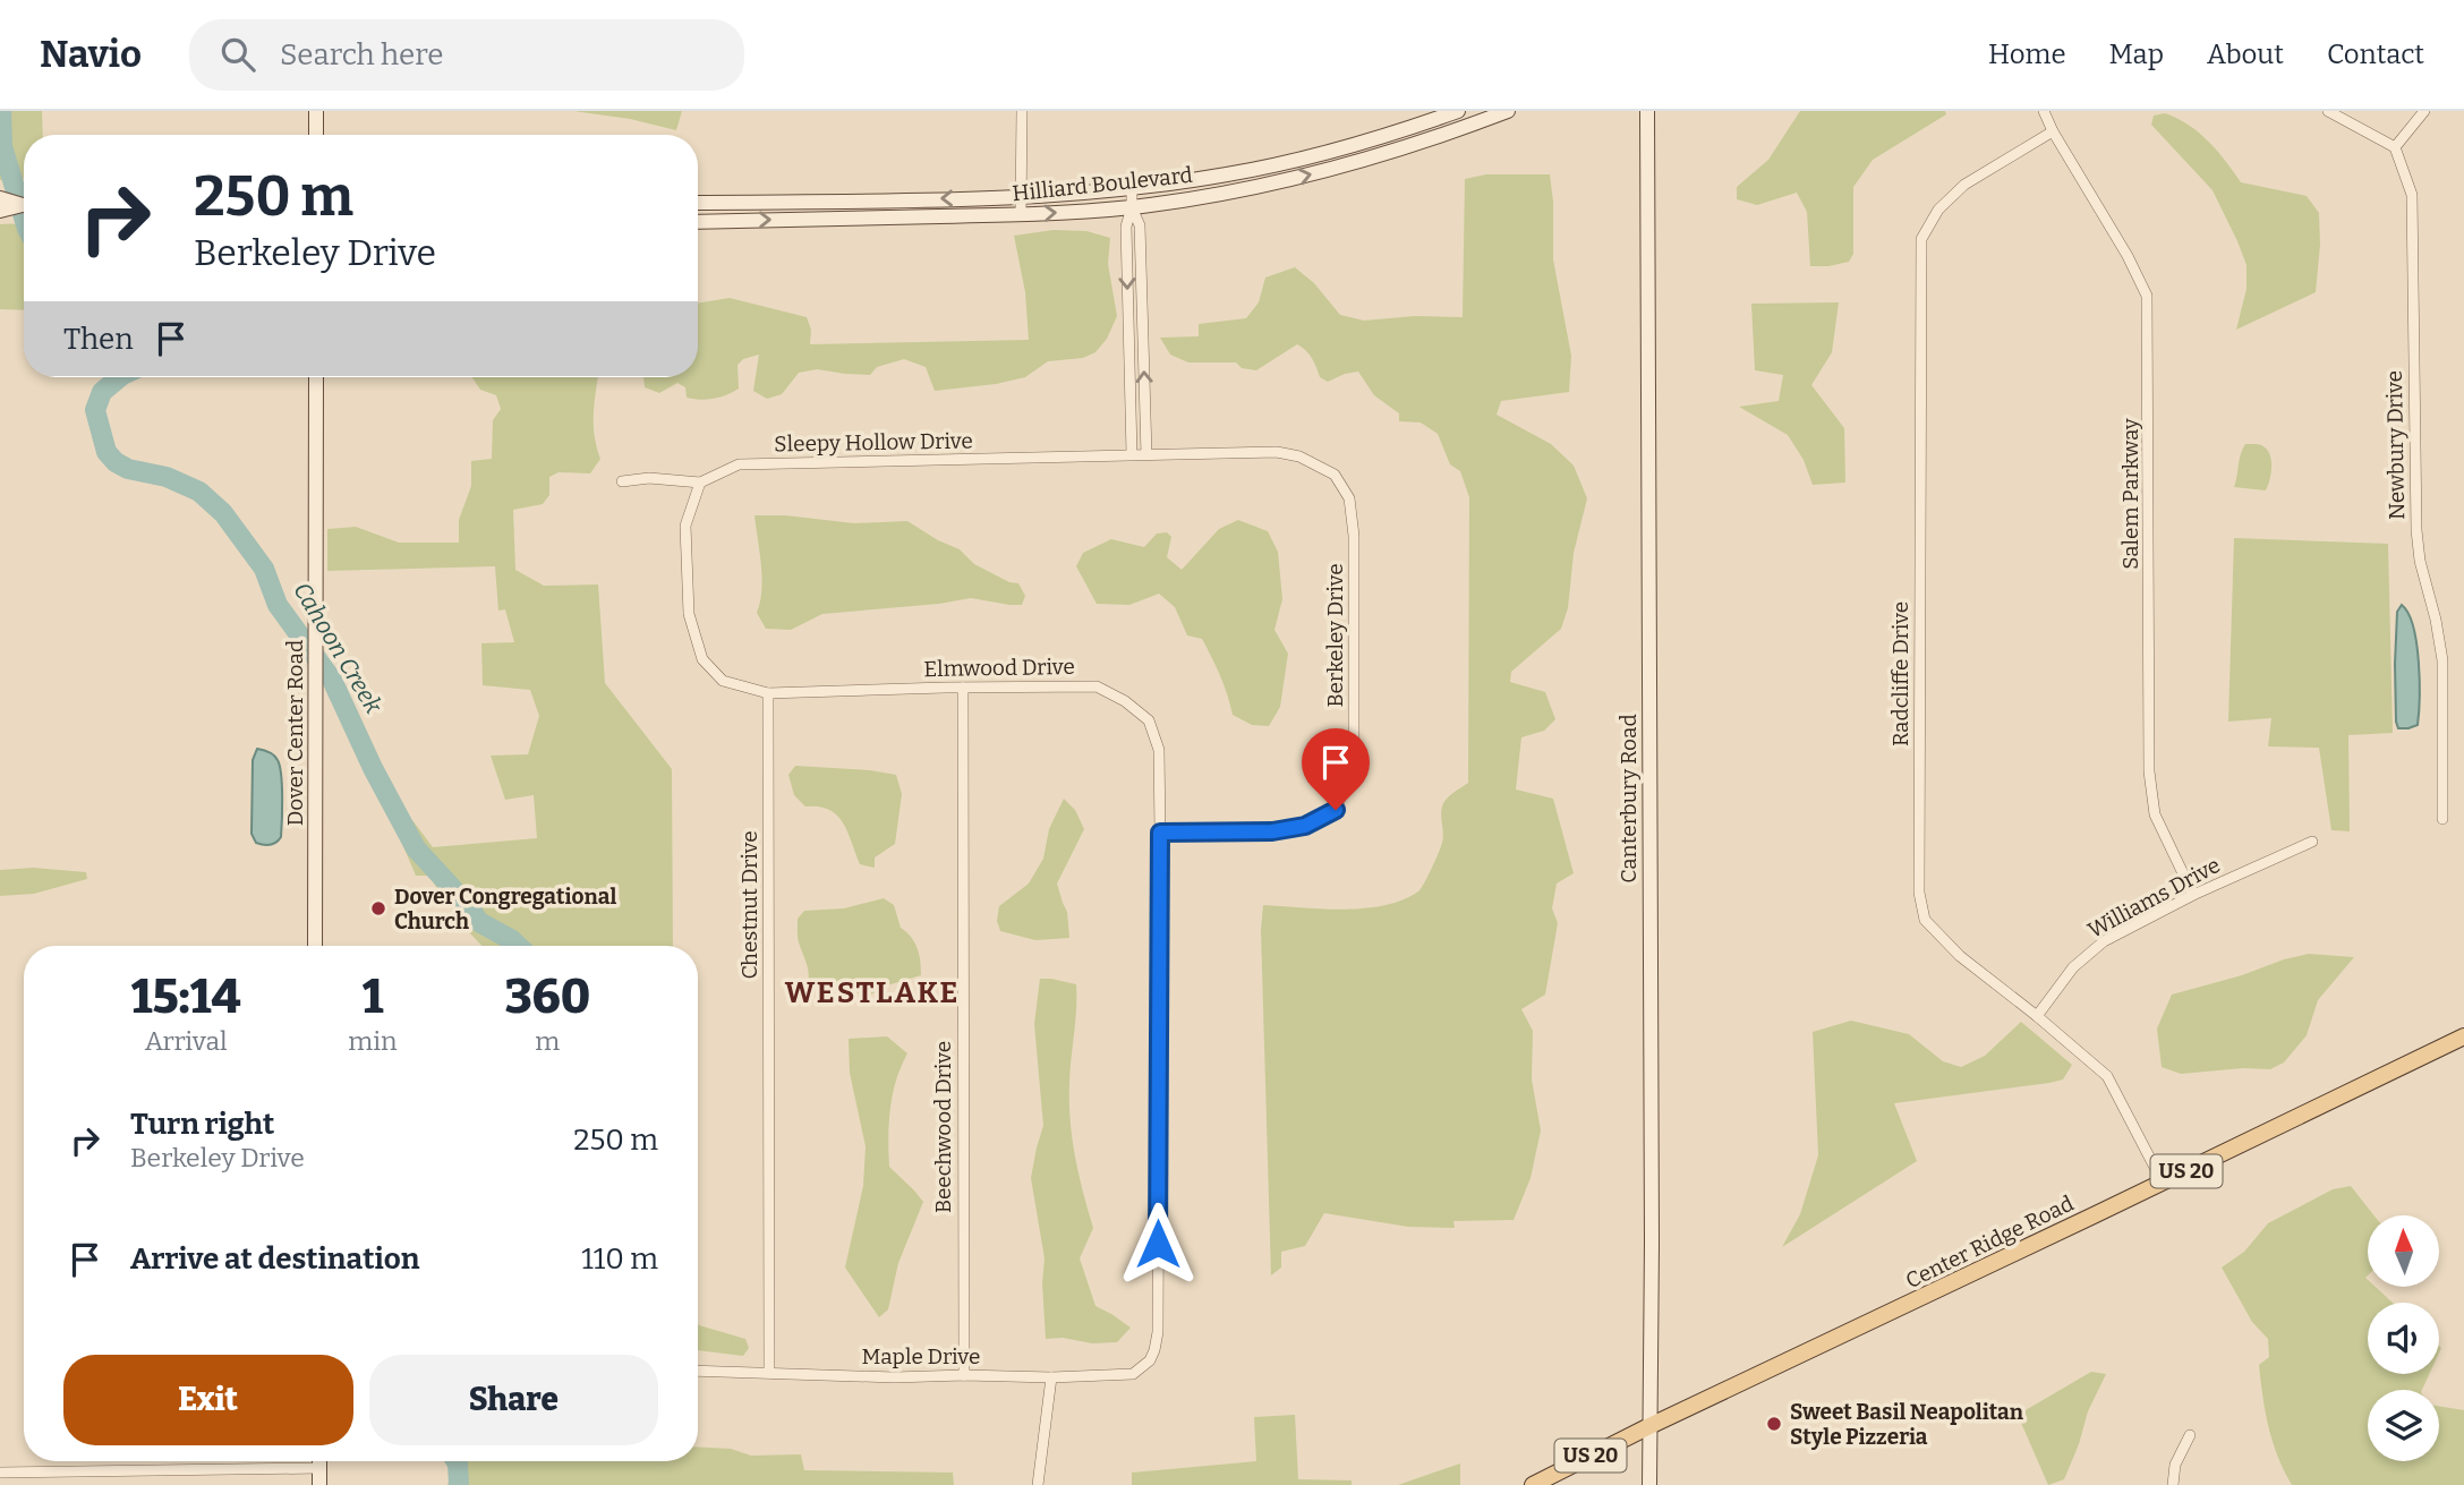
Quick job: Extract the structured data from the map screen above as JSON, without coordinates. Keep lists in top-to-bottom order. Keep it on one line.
{"streets":{"main road":["US 20","Center Ridge Road"],"street":["Hilliard Boulevard","Sleepy Hollow Drive","Newbury Drive","Salem Parkway","Berkeley Drive","Elmwood Drive","Radcliffe Drive","Dover Center Road","Canterbury Road","Williams Drive","Chestnut Drive","Beechwood Drive","Maple Drive"]},"crossings":[["Sleepy Hollow Drive","Berkeley Drive"],["Salem Parkway","Radcliffe Drive"],["Salem Parkway","Williams Drive"],["Berkeley Drive","Elmwood Drive"],["Elmwood Drive","Chestnut Drive"],["Elmwood Drive","Beechwood Drive"],["Elmwood Drive","Maple Drive"],["Radcliffe Drive","Williams Drive"],["Radcliffe Drive","Center Ridge Road"],["Canterbury Road","Center Ridge Road"],["Chestnut Drive","Maple Drive"],["Beechwood Drive","Maple Drive"]],"districts":["WESTLAKE"],"water":["Cahoon Creek"],"places":["Dover Congregational Church","Sweet Basil Neapolitan Style Pizzeria"],"north":"top","page":{"header":"Navio","search":"Search here","nav":["Home","Map","About","Contact"],"turn":["250 m","Berkeley Drive"],"then":"Then","eta":["15:14","Arrival","1","min","360","m"],"list":[{"name":"Turn right","note":"Berkeley Drive","value":"250 m"},{"name":"Arrive at destination","value":"110 m"}],"buttons":["Exit","Share"]}}
